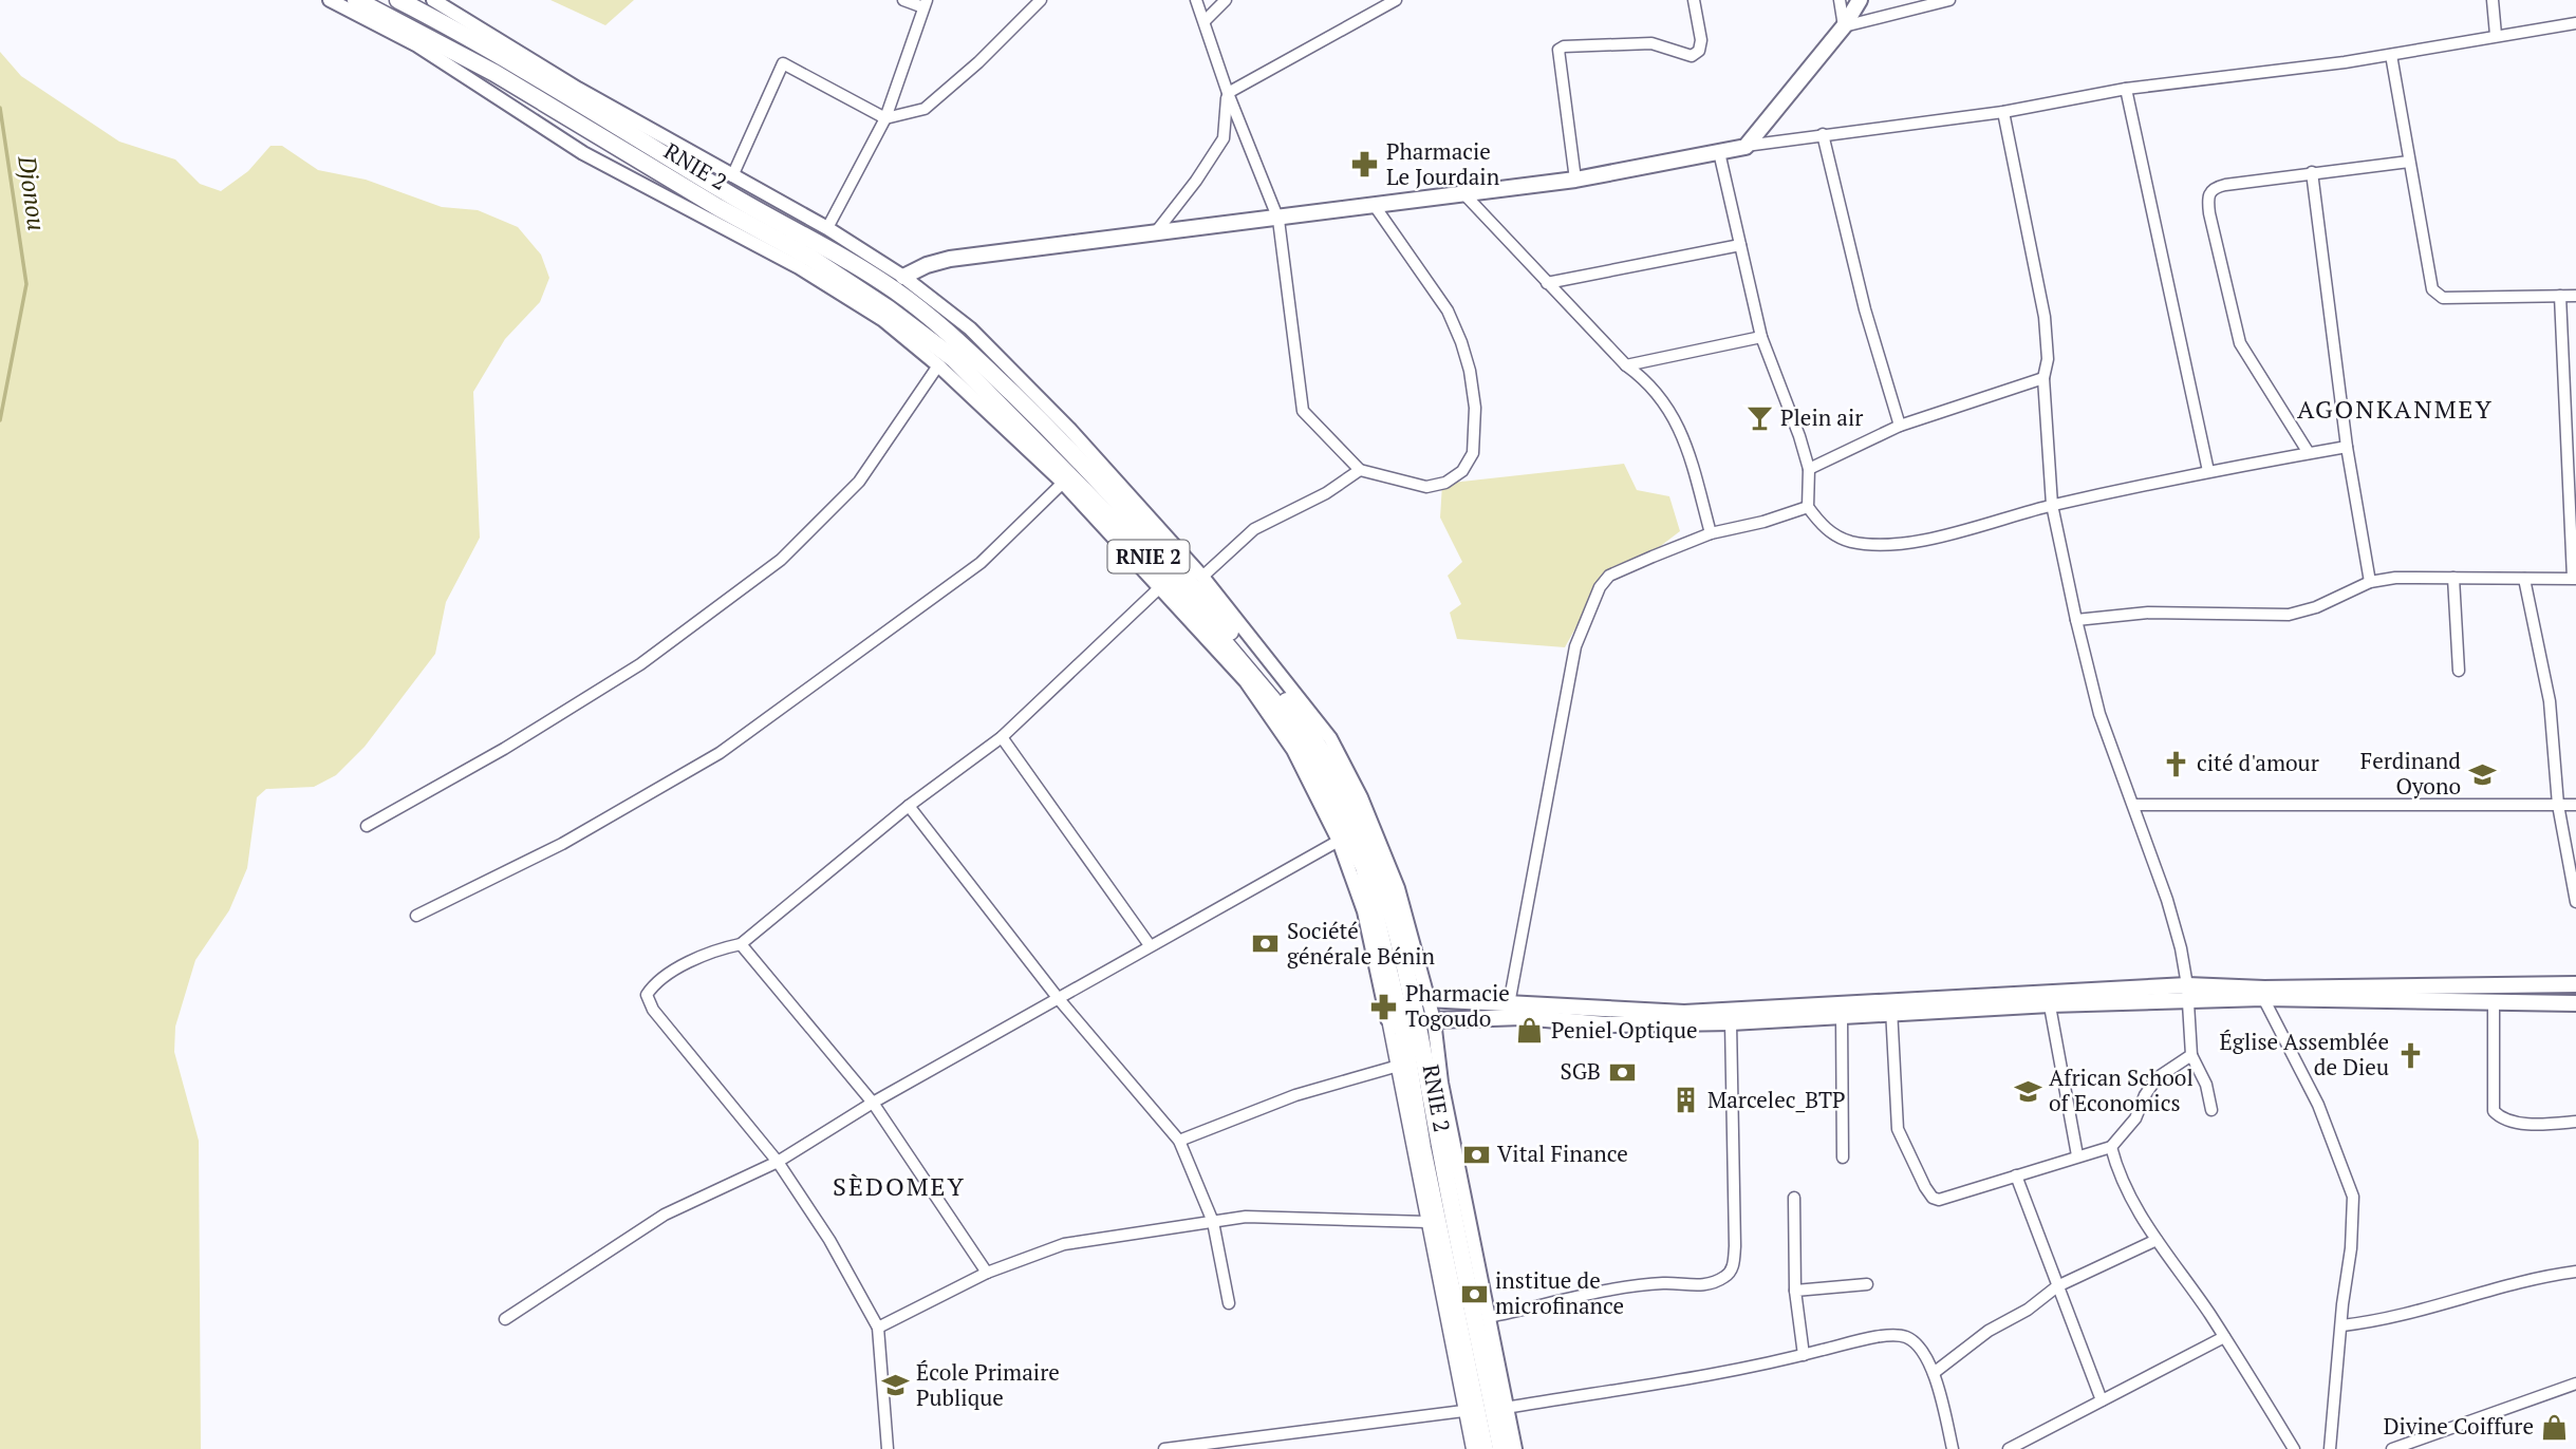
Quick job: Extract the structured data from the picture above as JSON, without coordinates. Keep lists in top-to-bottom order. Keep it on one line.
{"streets":{"highway":["RNIE 2"]},"districts":["AGONKANMEY","SÈDOMEY"],"water":["Djonou"],"places":{"pharmacy":["Pharmacie Le Jourdain","Pharmacie Togoudo"],"bar":["Plein air"],"church":["cité d'amour","Église Assemblée de Dieu"],"school or university":["Ferdinand Oyono","African School of Economics","École Primaire Publique"],"bank":["Société générale Bénin","SGB","Vital Finance","institue de microfinance"],"shop":["Peniel Optique","Divine Coiffure"],"building":["Marcelec_BTP"]}}
